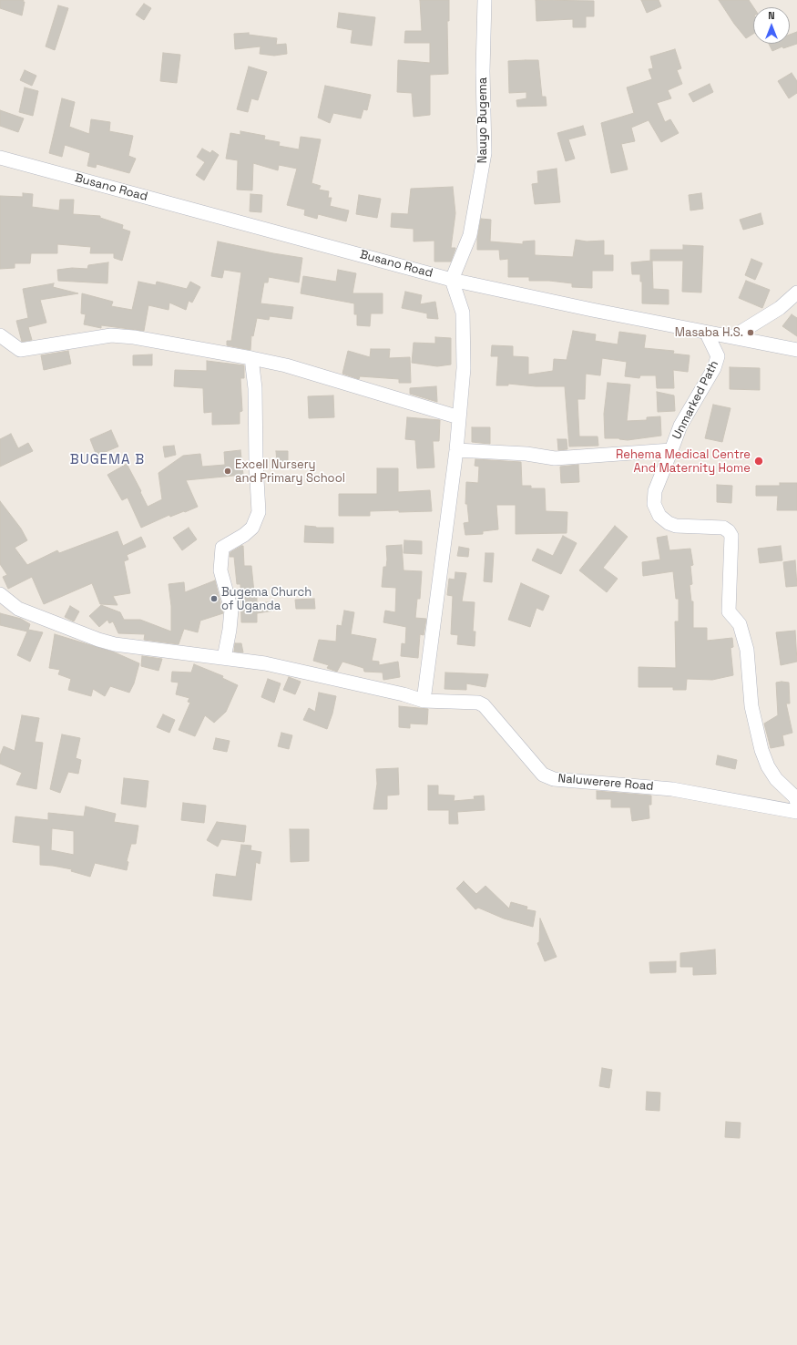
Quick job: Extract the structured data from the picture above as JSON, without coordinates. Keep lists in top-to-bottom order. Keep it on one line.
{"streets":{"street":["Nauyo Bugema","Busano Road","Unmarked Path","Naluwerere Road"]},"crossings":[["Nauyo Bugema","Busano Road"],["Busano Road","Unmarked Path"]],"districts":["BUGEMA B"],"places":["Masaba H.S.","Rehema Medical Centre And Maternity Home","Excell Nursery and Primary School","Bugema Church of Uganda"],"north":"top"}
